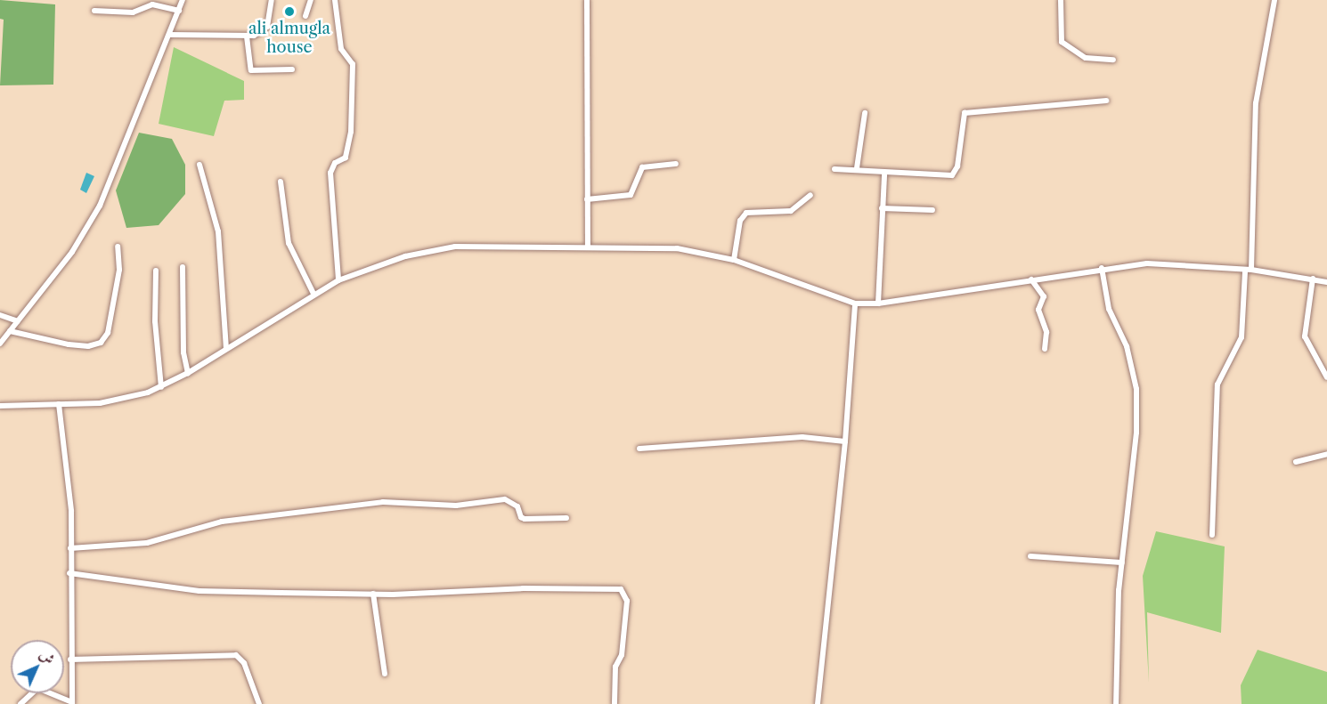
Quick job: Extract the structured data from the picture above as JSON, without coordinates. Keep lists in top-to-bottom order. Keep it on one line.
{"places":["ali almugla house"],"north":"top right"}
